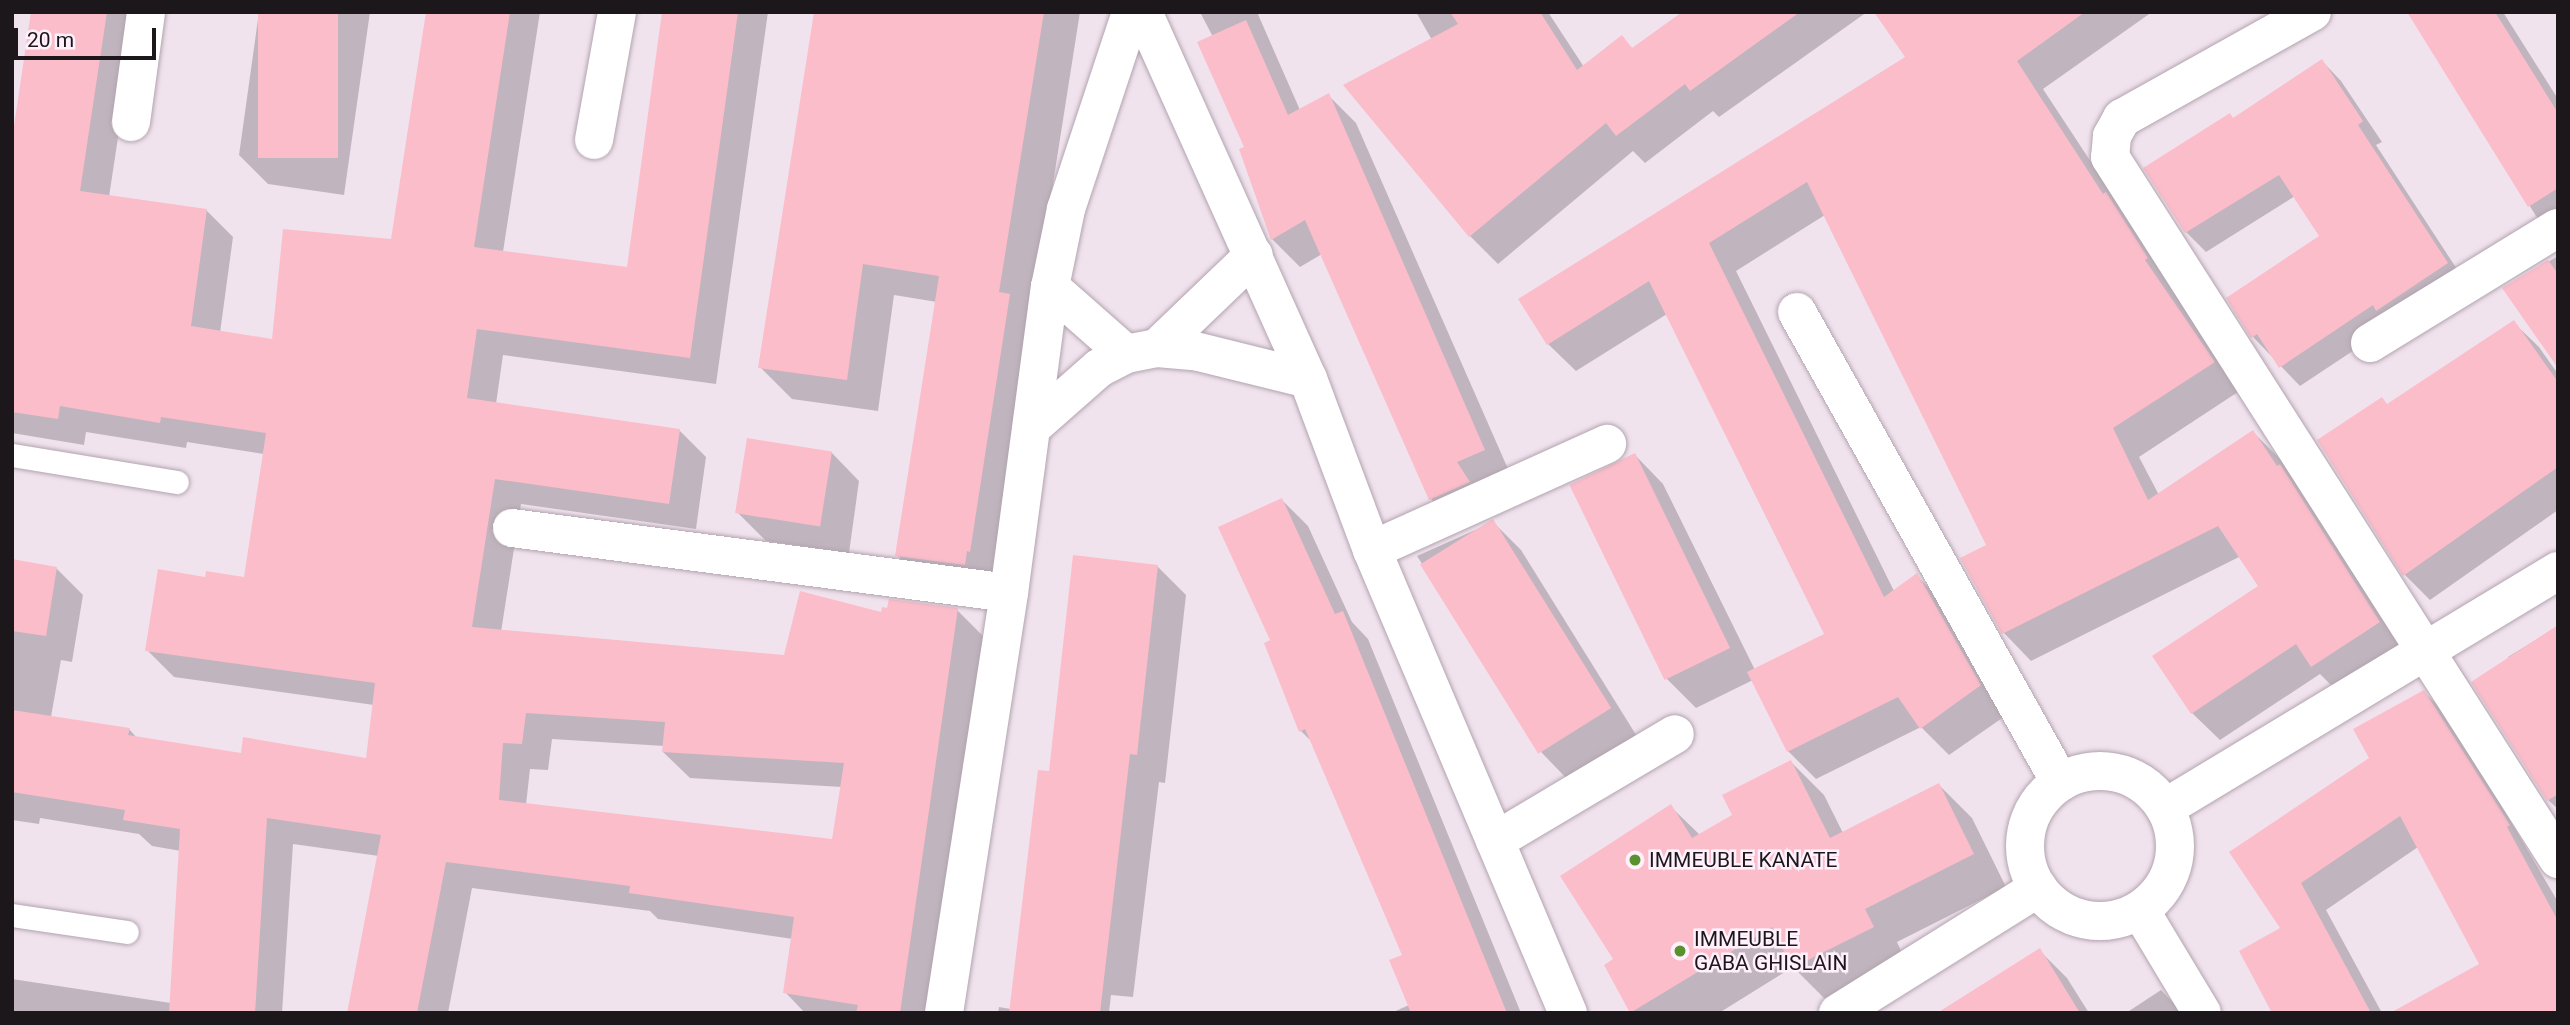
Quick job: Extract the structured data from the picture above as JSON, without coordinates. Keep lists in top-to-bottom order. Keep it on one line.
{"places":["IMMEUBLE KANATE","IMMEUBLE GABA GHISLAIN"],"scale_bar":"20 m"}
